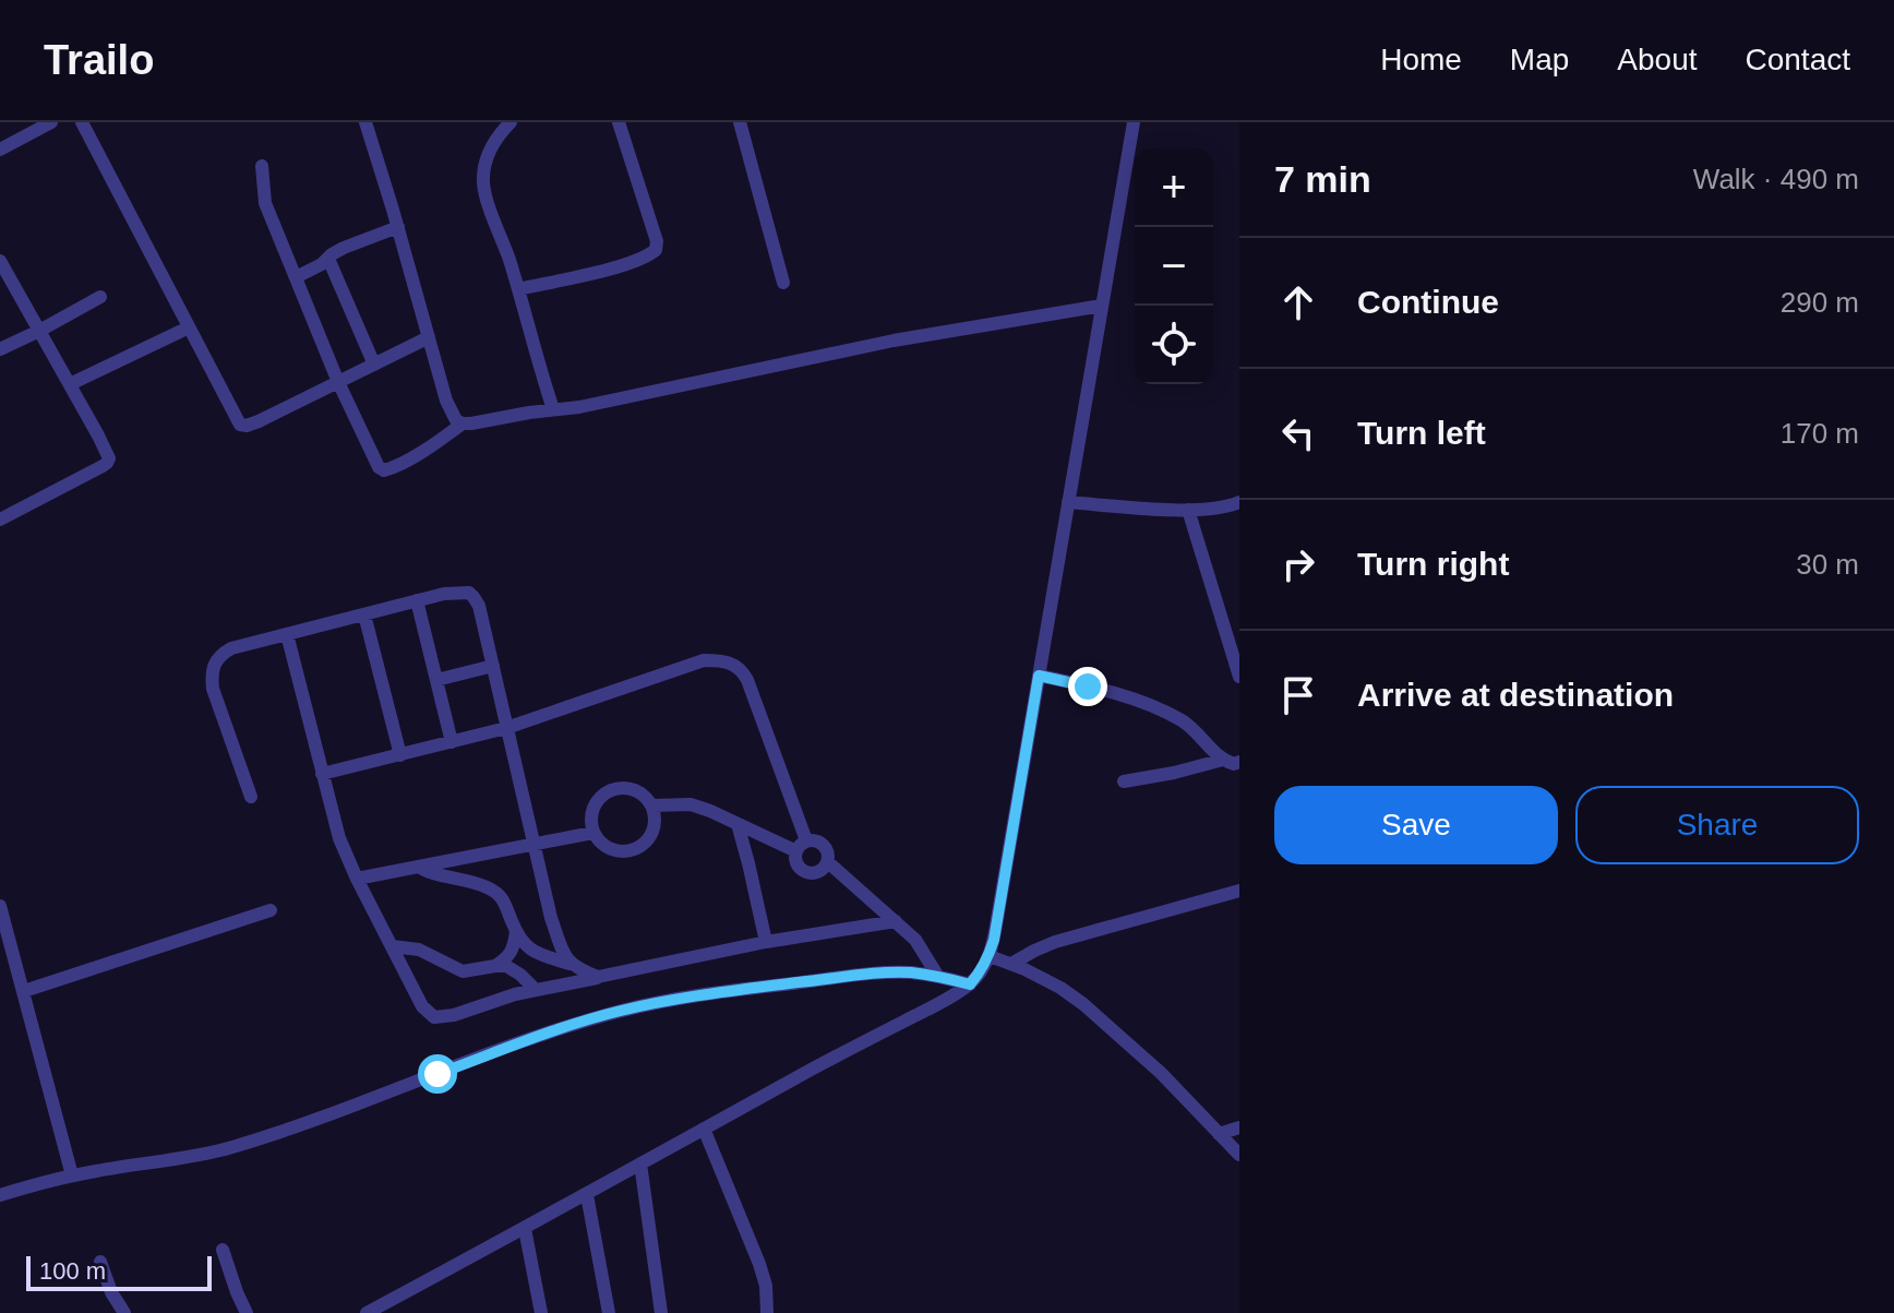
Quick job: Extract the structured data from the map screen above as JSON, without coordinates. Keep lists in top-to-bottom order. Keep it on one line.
{"scale_bar":"100 m","page":{"header":"Trailo","nav":["Home","Map","About","Contact"],"heading":["7 min","Walk · 490 m"],"map_buttons":["+","−"],"list":[["Continue","290 m"],["Turn left","170 m"],["Turn right","30 m"],"Arrive at destination"],"buttons":["Save","Share"],"scale":"100 m"}}
